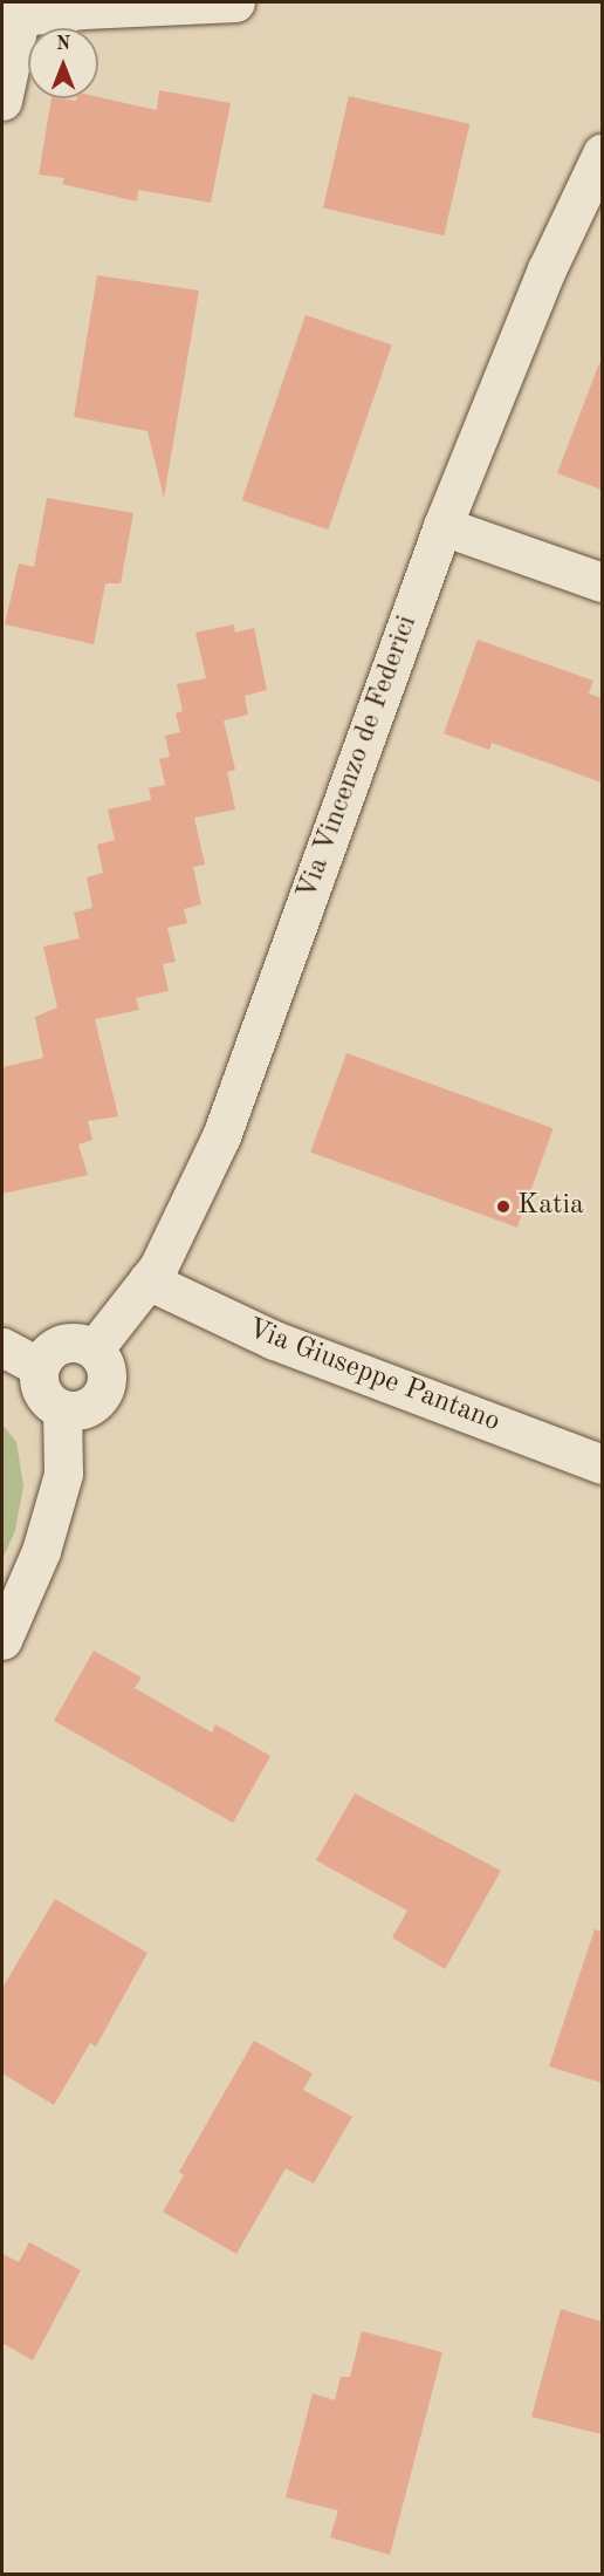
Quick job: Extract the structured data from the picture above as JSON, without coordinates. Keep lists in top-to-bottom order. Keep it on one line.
{"streets":{"street":["Via Vincenzo de Federici","Via Giuseppe Pantano"]},"crossings":[["Via Vincenzo de Federici","Via Giuseppe Pantano"]],"places":["Katia"],"north":"top"}
